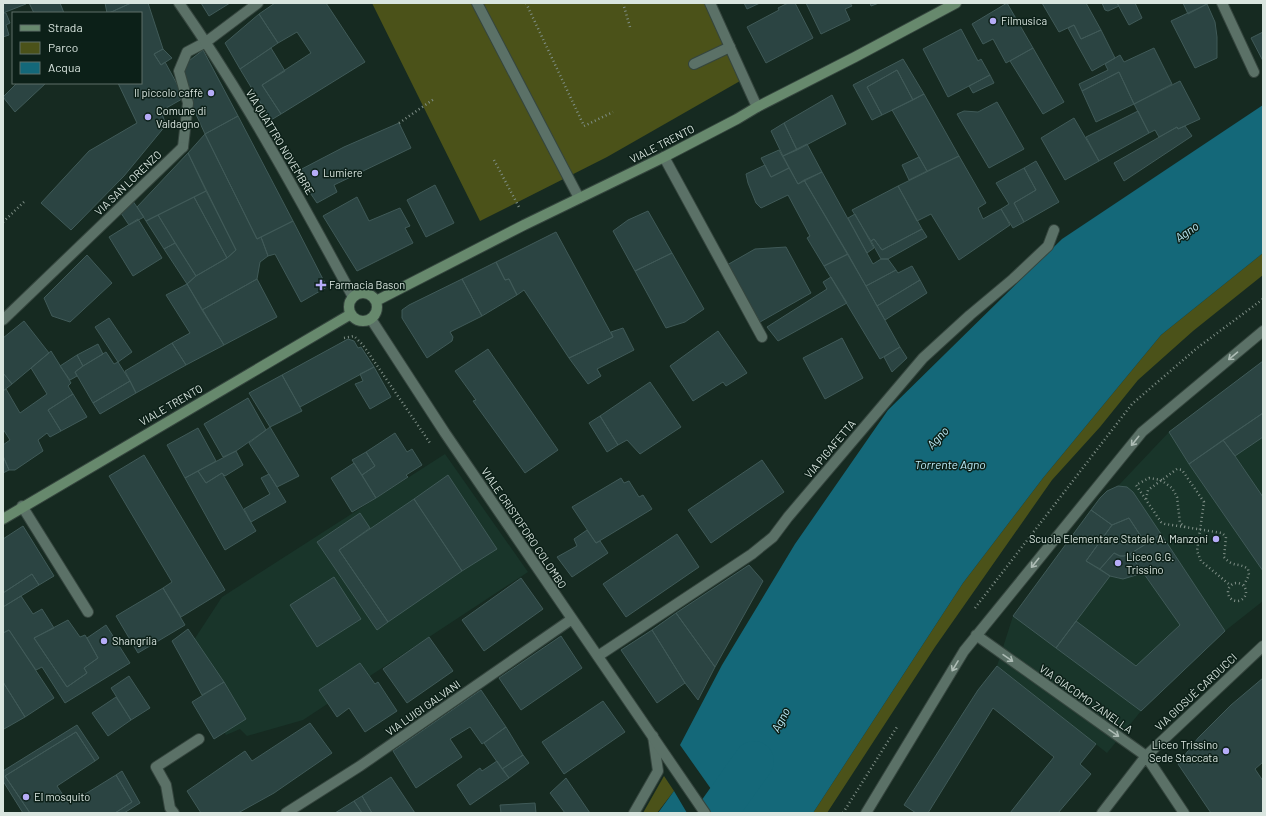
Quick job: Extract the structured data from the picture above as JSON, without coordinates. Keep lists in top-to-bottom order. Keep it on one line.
{"streets":{"main road":["VIALE TRENTO"],"street":["VIA QUATTRO NOVEMBRE","VIA SAN LORENZO","VIA PIGAFETTA","VIALE CRISTOFORO COLOMBO","VIA GIOSUÈ CARDUCCI","VIA GIACOMO ZANELLA","VIA LUIGI GALVANI"]},"crossings":[["VIA QUATTRO NOVEMBRE","VIALE TRENTO"],["VIA QUATTRO NOVEMBRE","VIA SAN LORENZO"],["VIA QUATTRO NOVEMBRE","VIALE CRISTOFORO COLOMBO"],["VIALE TRENTO","VIALE CRISTOFORO COLOMBO"],["VIA PIGAFETTA","VIALE CRISTOFORO COLOMBO"],["VIALE CRISTOFORO COLOMBO","VIA LUIGI GALVANI"],["VIA GIOSUÈ CARDUCCI","VIA GIACOMO ZANELLA"]],"one_way":["VIA GIACOMO ZANELLA"],"water":["Agno","Torrente Agno"],"places":{"other":["Filmusica","Il piccolo caffè","Comune di Valdagno","Lumiere","Scuola Elementare Statale A. Manzoni","Liceo G.G. Trissino","Shangrila","Liceo Trissino Sede Staccata","El mosquito"],"health":["Farmacia Bason"]},"legend":["Strada","Parco","Acqua"]}
